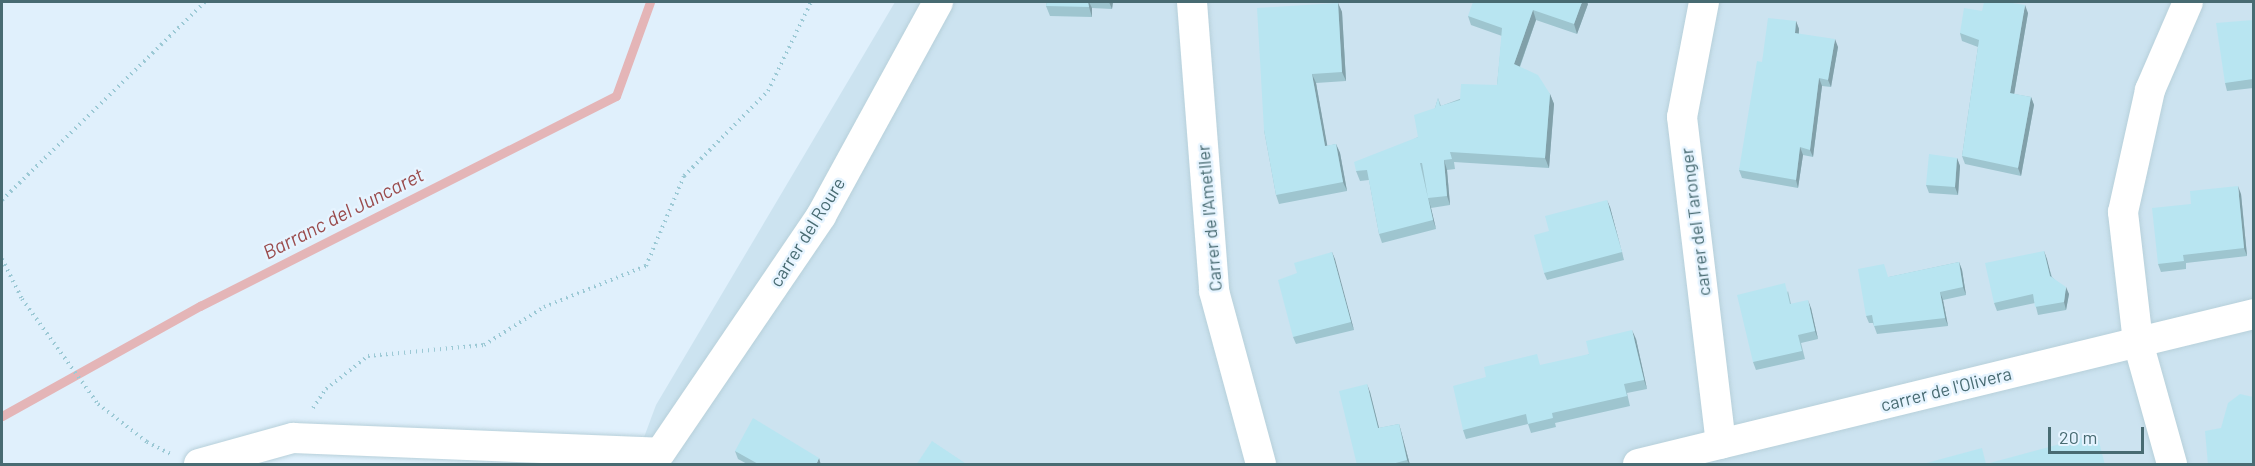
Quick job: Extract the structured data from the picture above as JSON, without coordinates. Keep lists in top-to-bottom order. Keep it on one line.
{"streets":{"street":["Carrer de l'Ametller","carrer del Taronger","carrer del Roure","carrer de l'Olivera"]},"crossings":[["carrer del Taronger","carrer de l'Olivera"]],"water":["Barranc del Juncaret"],"scale_bar":"20 m"}
